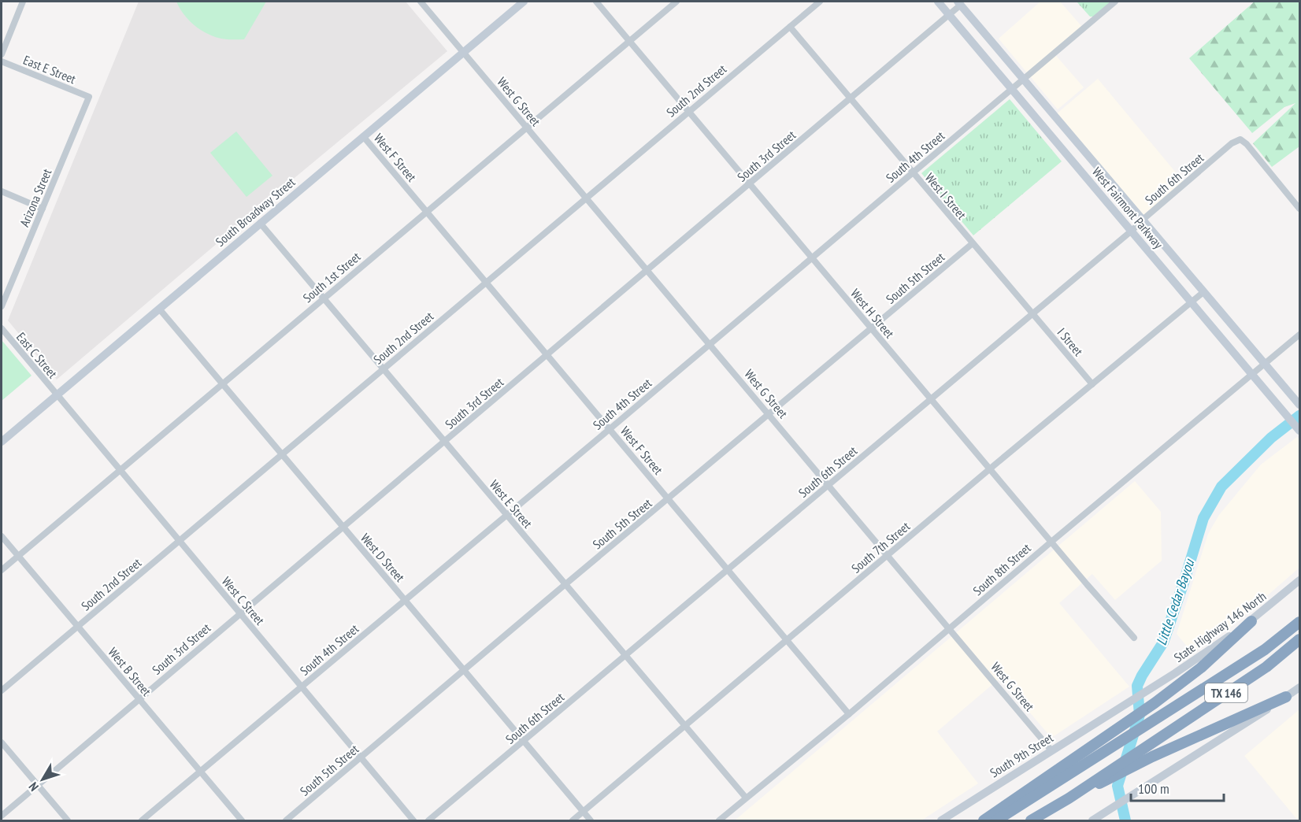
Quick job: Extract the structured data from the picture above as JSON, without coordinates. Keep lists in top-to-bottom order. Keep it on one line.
{"streets":{"highway":["TX 146"],"main road":["West Fairmont Parkway","South Broadway Street","State Highway 146 North","South 9th Street"],"street":["East E Street","South 2nd Street","West G Street","South 3rd Street","South 4th Street","West F Street","South 6th Street","West I Street","Arizona Street","South 1st Street","South 5th Street","West H Street","I Street","East C Street","West E Street","South 7th Street","West D Street","South 8th Street","West C Street","West B Street"]},"crossings":[["East E Street","Arizona Street"],["South 2nd Street","West G Street"],["South 2nd Street","West F Street"],["South 2nd Street","West I Street"],["South 2nd Street","West H Street"],["South 2nd Street","West E Street"],["South 2nd Street","West D Street"],["South 2nd Street","West C Street"],["South 2nd Street","West B Street"],["West G Street","South 3rd Street"],["West G Street","South 4th Street"],["West G Street","South 6th Street"],["West G Street","South Broadway Street"],["West G Street","South 1st Street"],["West G Street","South 5th Street"],["West G Street","South 7th Street"],["West G Street","South 8th Street"],["West G Street","South 9th Street"],["South 3rd Street","West F Street"],["South 3rd Street","West I Street"],["South 3rd Street","West Fairmont Parkway"],["South 3rd Street","West H Street"],["South 3rd Street","West E Street"],["South 3rd Street","West D Street"],["South 3rd Street","West C Street"],["South 3rd Street","West B Street"],["South 4th Street","West F Street"],["South 4th Street","West I Street"],["South 4th Street","West Fairmont Parkway"],["South 4th Street","West H Street"],["South 4th Street","West E Street"],["South 4th Street","West D Street"],["South 4th Street","West C Street"],["South 4th Street","West B Street"],["West F Street","South 6th Street"],["West F Street","South Broadway Street"],["West F Street","South 1st Street"],["West F Street","South 5th Street"],["West F Street","South 7th Street"],["West F Street","South 8th Street"],["South 6th Street","West I Street"],["South 6th Street","West Fairmont Parkway"],["South 6th Street","West H Street"],["South 6th Street","I Street"],["South 6th Street","West E Street"],["South 6th Street","West D Street"],["West I Street","South 5th Street"],["West I Street","I Street"],["West Fairmont Parkway","South 7th Street"],["West Fairmont Parkway","South 8th Street"],["South Broadway Street","East C Street"],["South Broadway Street","West E Street"],["South Broadway Street","West D Street"],["South Broadway Street","West C Street"],["South 1st Street","West H Street"],["South 1st Street","West E Street"],["South 1st Street","West D Street"],["South 1st Street","West C Street"],["South 1st Street","West B Street"],["South 5th Street","West H Street"],["South 5th Street","West E Street"],["South 5th Street","West D Street"],["South 5th Street","West C Street"],["West H Street","South 7th Street"],["West H Street","South 8th Street"],["I Street","South 7th Street"],["East C Street","West C Street"],["West E Street","South 7th Street"],["West E Street","South 8th Street"],["South 7th Street","West D Street"],["State Highway 146 North","South 9th Street"]],"water":["Little Cedar Bayou"],"scale_bar":"100 m","north":"bottom left"}
